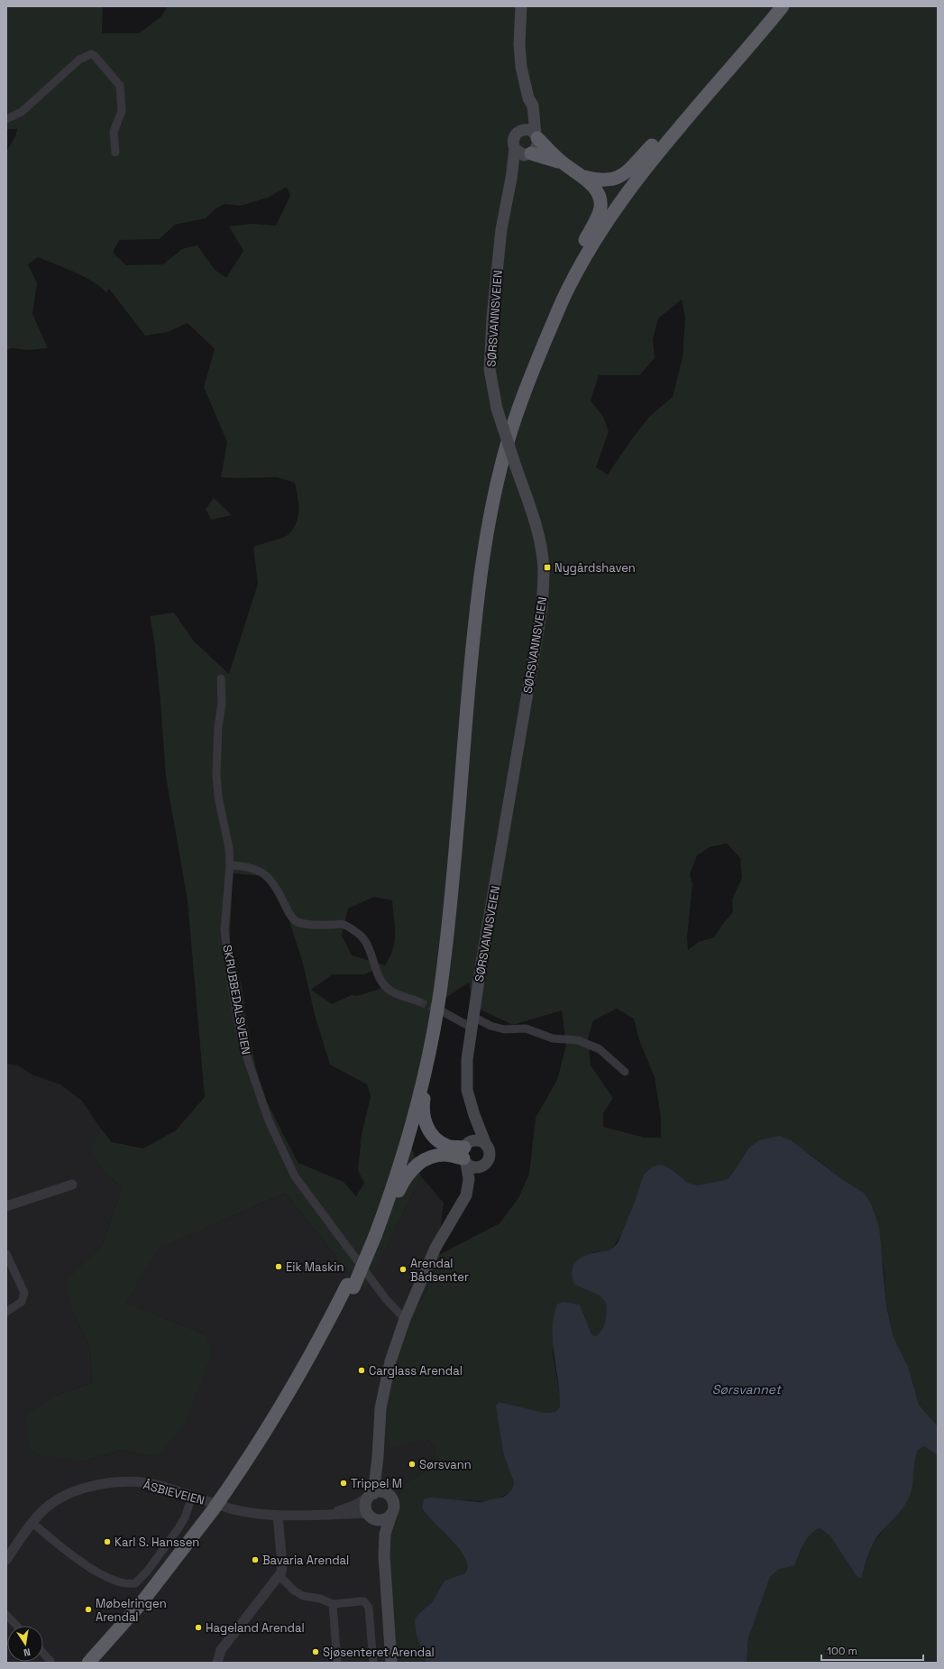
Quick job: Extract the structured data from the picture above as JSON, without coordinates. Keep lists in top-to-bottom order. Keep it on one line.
{"streets":{"main road":["SØRSVANNSVEIEN"],"street":["SKRUBBEDALSVEIEN","ÅSBIEVEIEN"]},"crossings":[["SØRSVANNSVEIEN","SKRUBBEDALSVEIEN"],["SØRSVANNSVEIEN","ÅSBIEVEIEN"]],"water":["Sørsvannet"],"places":{"transit":["Nygårdshaven"],"other":["Eik Maskin","Arendal Bådsenter","Carglass Arendal","Sørsvann","Trippel M","Karl S. Hanssen","Bavaria Arendal","Møbelringen Arendal","Hageland Arendal","Sjøsenteret Arendal"]},"scale_bar":"100 m","north":"bottom"}
